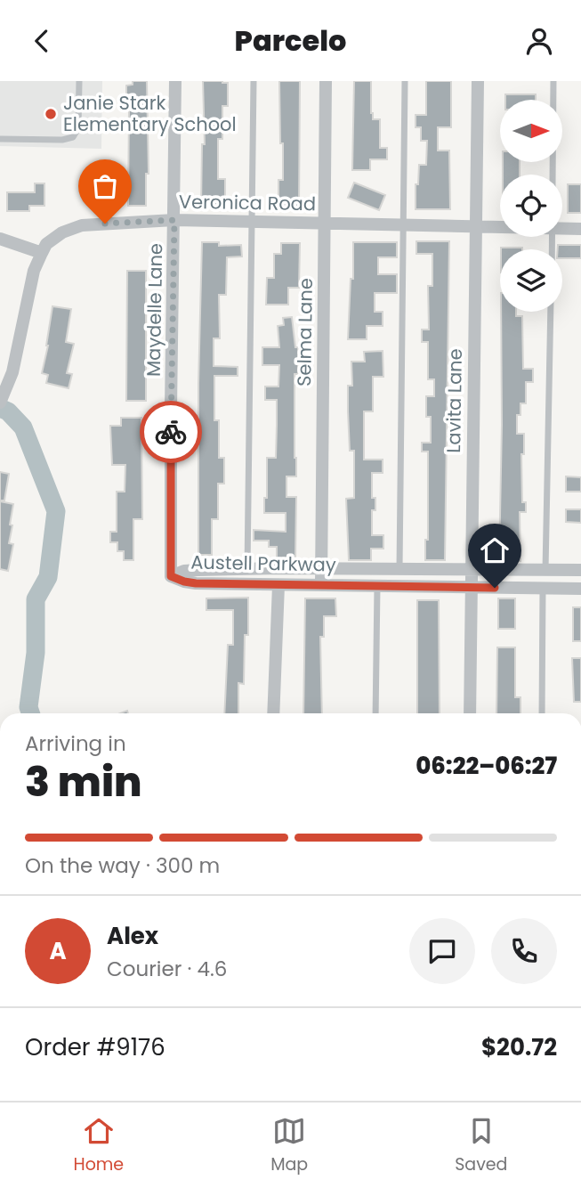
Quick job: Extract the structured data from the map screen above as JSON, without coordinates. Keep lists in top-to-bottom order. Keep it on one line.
{"streets":{"street":["Veronica Road","Maydelle Lane","Selma Lane","Lavita Lane","Austell Parkway"]},"crossings":[["Veronica Road","Maydelle Lane"],["Veronica Road","Selma Lane"],["Veronica Road","Lavita Lane"],["Maydelle Lane","Austell Parkway"],["Selma Lane","Austell Parkway"],["Lavita Lane","Austell Parkway"]],"places":["Janie Stark Elementary School"],"north":"right","page":{"header":"Parcelo","heading":["3 min","Arriving in","06:22–06:27"],"panel":["Alex","Courier · 4.6","Order #9176","$20.72"],"bar":"On the way · 300 m","round":"A","tabs":["Home","Map","Saved"]}}
